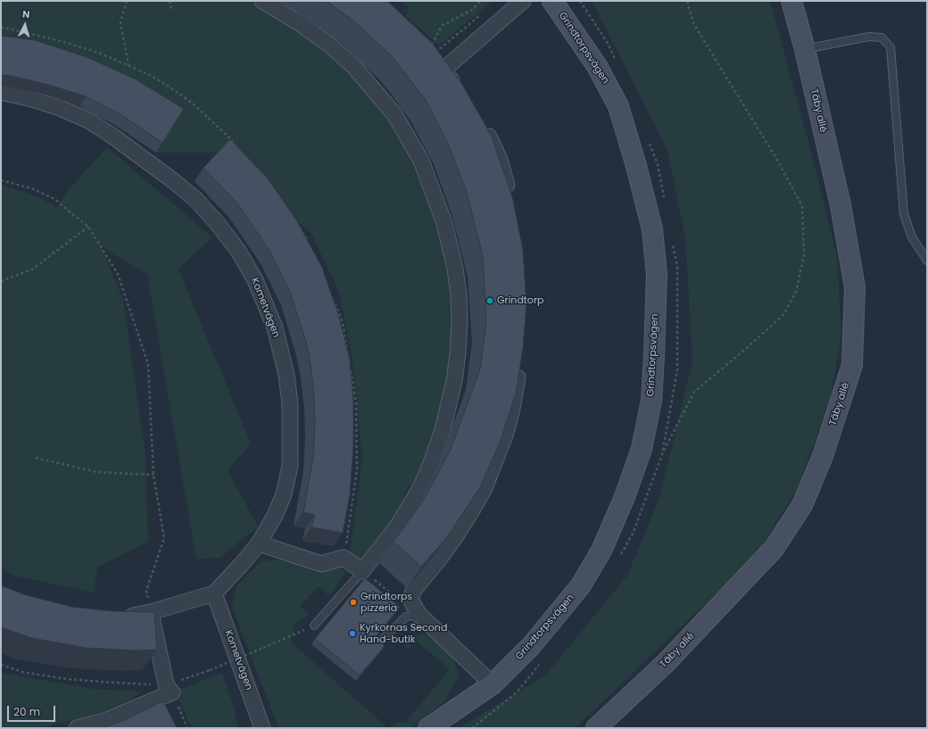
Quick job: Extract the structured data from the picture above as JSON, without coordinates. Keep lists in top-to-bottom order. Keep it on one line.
{"streets":{"street":["Grindtorpsvägen","Täby allé","Kometvägen"]},"places":["Grindtorp","Grindtorps pizzeria","Kyrkornas Second Hand-butik"],"scale_bar":"20 m","north":"top"}
